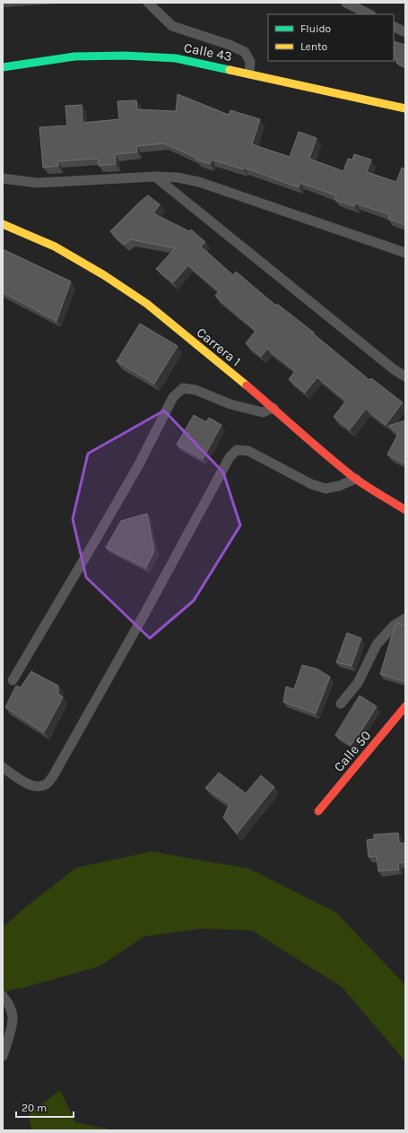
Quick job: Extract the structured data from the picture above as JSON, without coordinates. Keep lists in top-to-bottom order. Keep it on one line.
{"streets":{"street":["Calle 43","Carrera 1","Calle 50"]},"legend":["Fluido","Lento"],"scale_bar":"20 m"}
